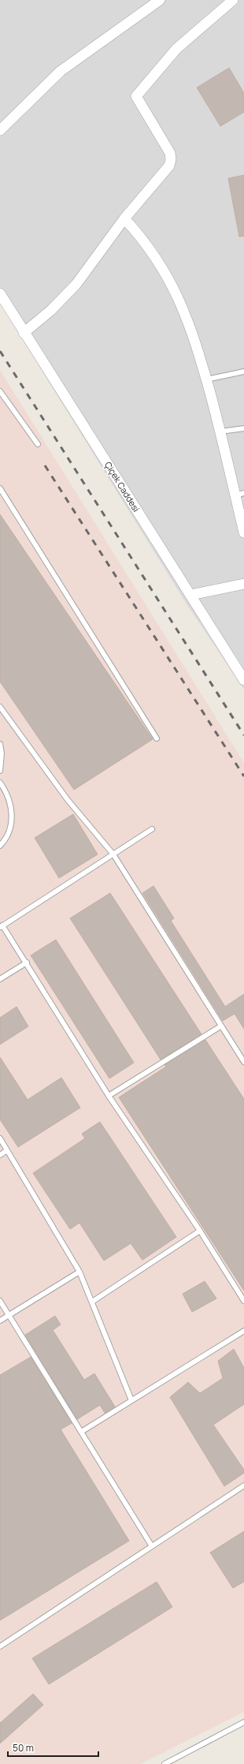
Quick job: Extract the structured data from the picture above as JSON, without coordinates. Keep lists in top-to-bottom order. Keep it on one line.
{"streets":{"street":["Çiçek Caddesi"]},"scale_bar":"50 m"}
